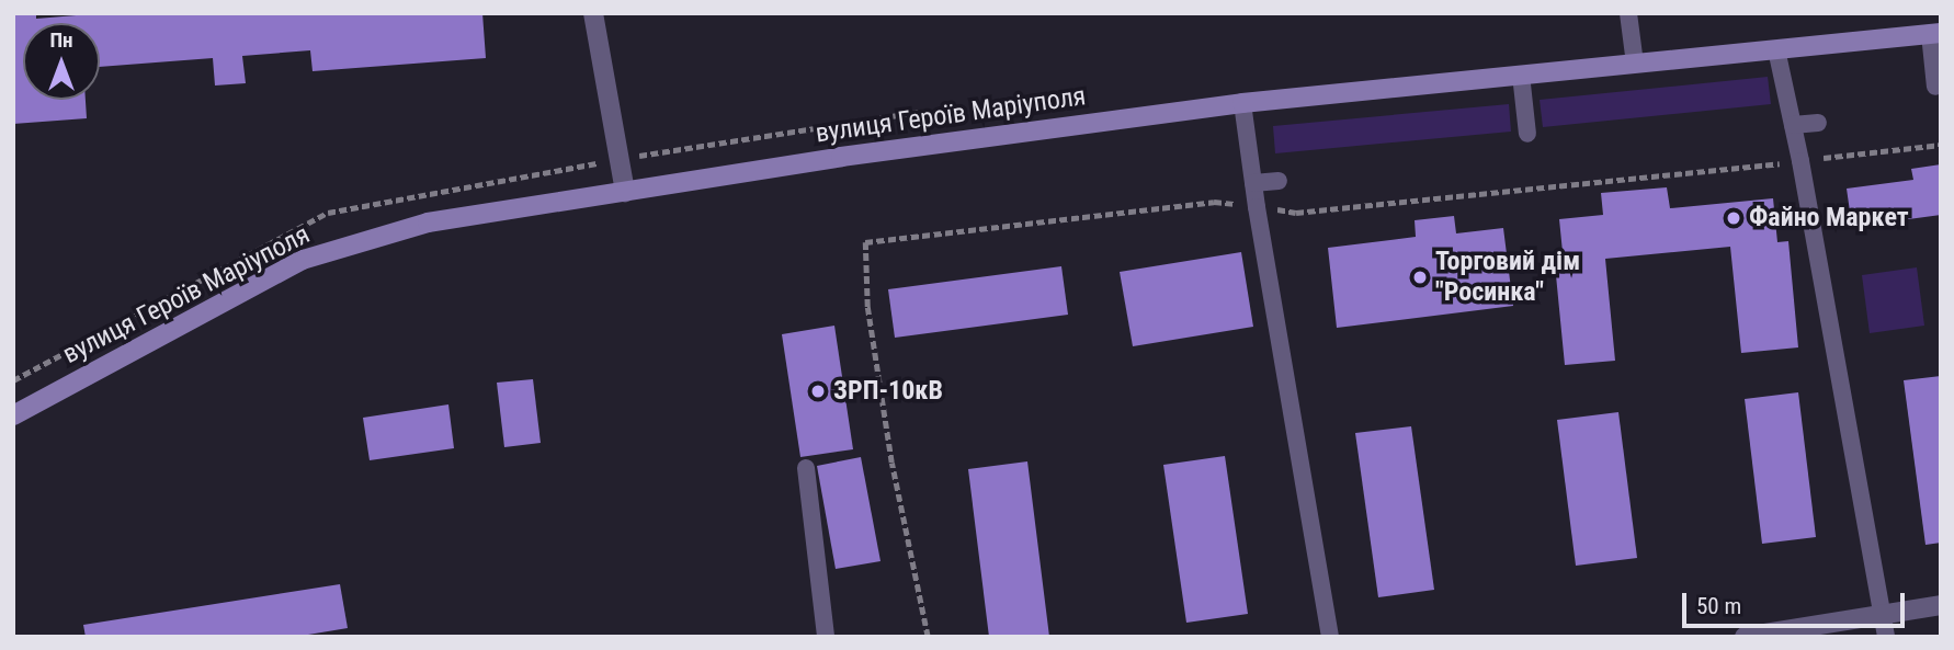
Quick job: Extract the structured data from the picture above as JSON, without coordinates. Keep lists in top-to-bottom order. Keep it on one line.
{"streets":{"main road":["вулиця Героїв Маріуполя"]},"places":["Файно Маркет","Торговий дім \"Росинка\"","ЗРП-10кВ"],"scale_bar":"50 m","north":"top"}
